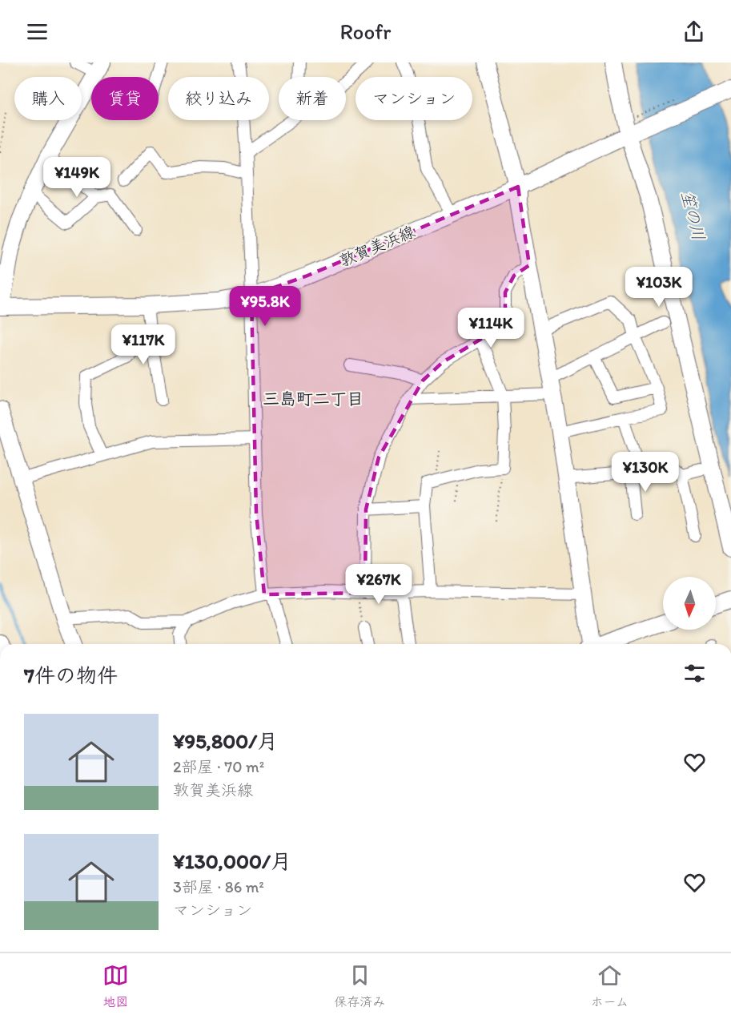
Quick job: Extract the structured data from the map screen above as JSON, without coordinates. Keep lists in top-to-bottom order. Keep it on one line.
{"streets":{"street":["敦賀美浜線"]},"districts":["三島町二丁目"],"water":["笙の川"],"north":"bottom","page":{"header":"Roofr","chip":["購入","賃貸","絞り込み","新着","マンション"],"price":["¥149K","¥103K","¥95.8K","¥114K","¥117K","¥130K","¥267K"],"heading":"7件の物件","list":[{"name":"¥95,800/月","note":"2部屋 · 70 m² · 敦賀美浜線"},{"name":"¥130,000/月","note":"3部屋 · 86 m² · マンション"}],"tabs":["地図","保存済み","ホーム"]}}
